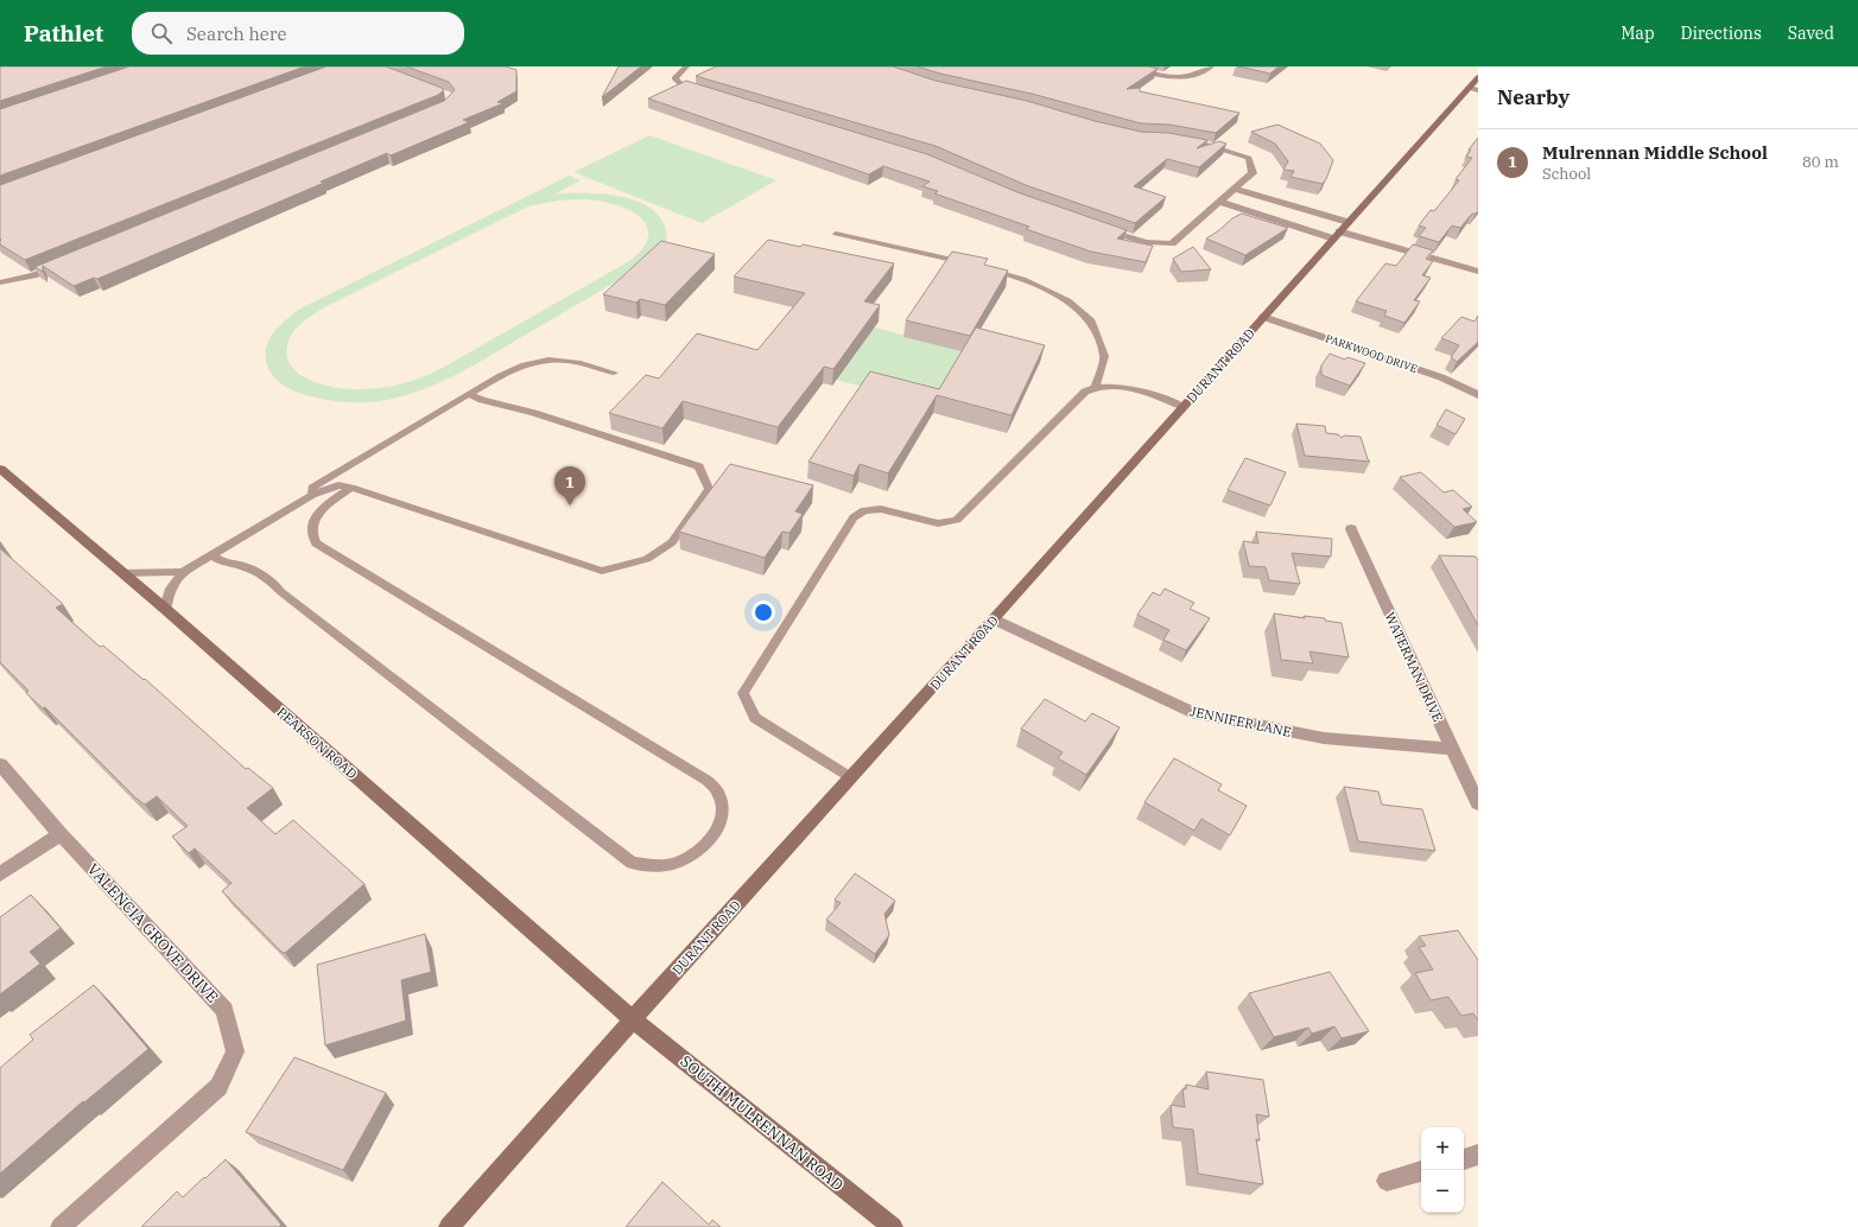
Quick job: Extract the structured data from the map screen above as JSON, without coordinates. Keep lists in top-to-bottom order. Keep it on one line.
{"streets":{"street":["PARKWOOD DRIVE","DURANT ROAD","WATERMAN DRIVE","JENNIFER LANE","PEARSON ROAD","VALENCIA GROVE DRIVE","SOUTH MULRENNAN ROAD"]},"crossings":[["PARKWOOD DRIVE","DURANT ROAD"],["DURANT ROAD","JENNIFER LANE"],["DURANT ROAD","PEARSON ROAD"],["DURANT ROAD","SOUTH MULRENNAN ROAD"],["WATERMAN DRIVE","JENNIFER LANE"],["PEARSON ROAD","SOUTH MULRENNAN ROAD"]],"page":{"header":"Pathlet","search":"Search here","nav":["Map","Directions","Saved"],"heading":"Nearby","list":[{"mark":"1","name":"Mulrennan Middle School","note":"School","value":"80 m"}],"pins":"1","map_buttons":["+","−"]}}
